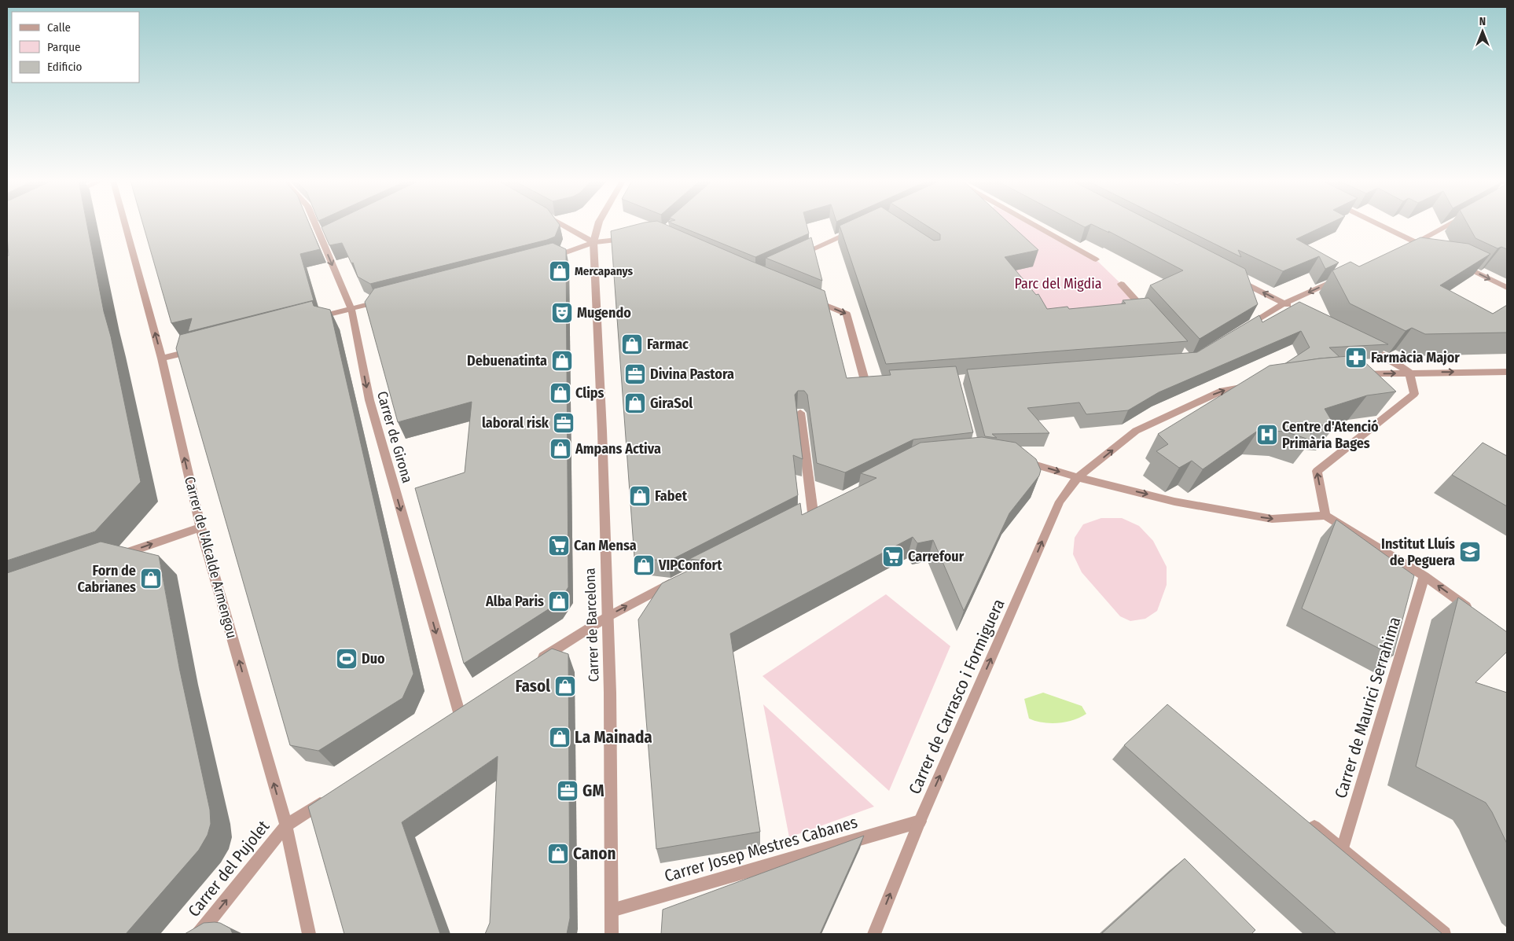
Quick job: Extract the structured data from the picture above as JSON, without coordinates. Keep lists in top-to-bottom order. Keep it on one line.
{"streets":{"street":["Carrer de Girona","Carrer de l'Alcalde Armengou","Carrer de Barcelona","Carrer de Carrasco i Formiguera","Carrer de Maurici Serrahima","Carrer Josep Mestres Cabanes","Carrer del Pujolet"]},"crossings":[["Carrer de l'Alcalde Armengou","Carrer del Pujolet"],["Carrer de Barcelona","Carrer Josep Mestres Cabanes"],["Carrer de Carrasco i Formiguera","Carrer Josep Mestres Cabanes"]],"one_way":["Carrer de Girona","Carrer de l'Alcalde Armengou","Carrer de Carrasco i Formiguera","Carrer del Pujolet"],"parks":["Parc del Migdia"],"places":{"shop":["Mercapanys","Farmac","Debuenatinta","Clips","GiraSol","Ampans Activa","Fabet","VIPConfort","Forn de Cabrianes","Alba Paris","Fasol","La Mainada","Canon"],"theatre":["Mugendo"],"pharmacy":["Farmàcia Major"],"office":["Divina Pastora","laboral risk","GM"],"hospital":["Centre d'Atenció Primària Bages"],"supermarket":["Can Mensa","Carrefour"],"school or university":["Institut Lluís de Peguera"],"sports":["Duo"]},"legend":["Calle","Parque","Edificio"],"north":"top"}
